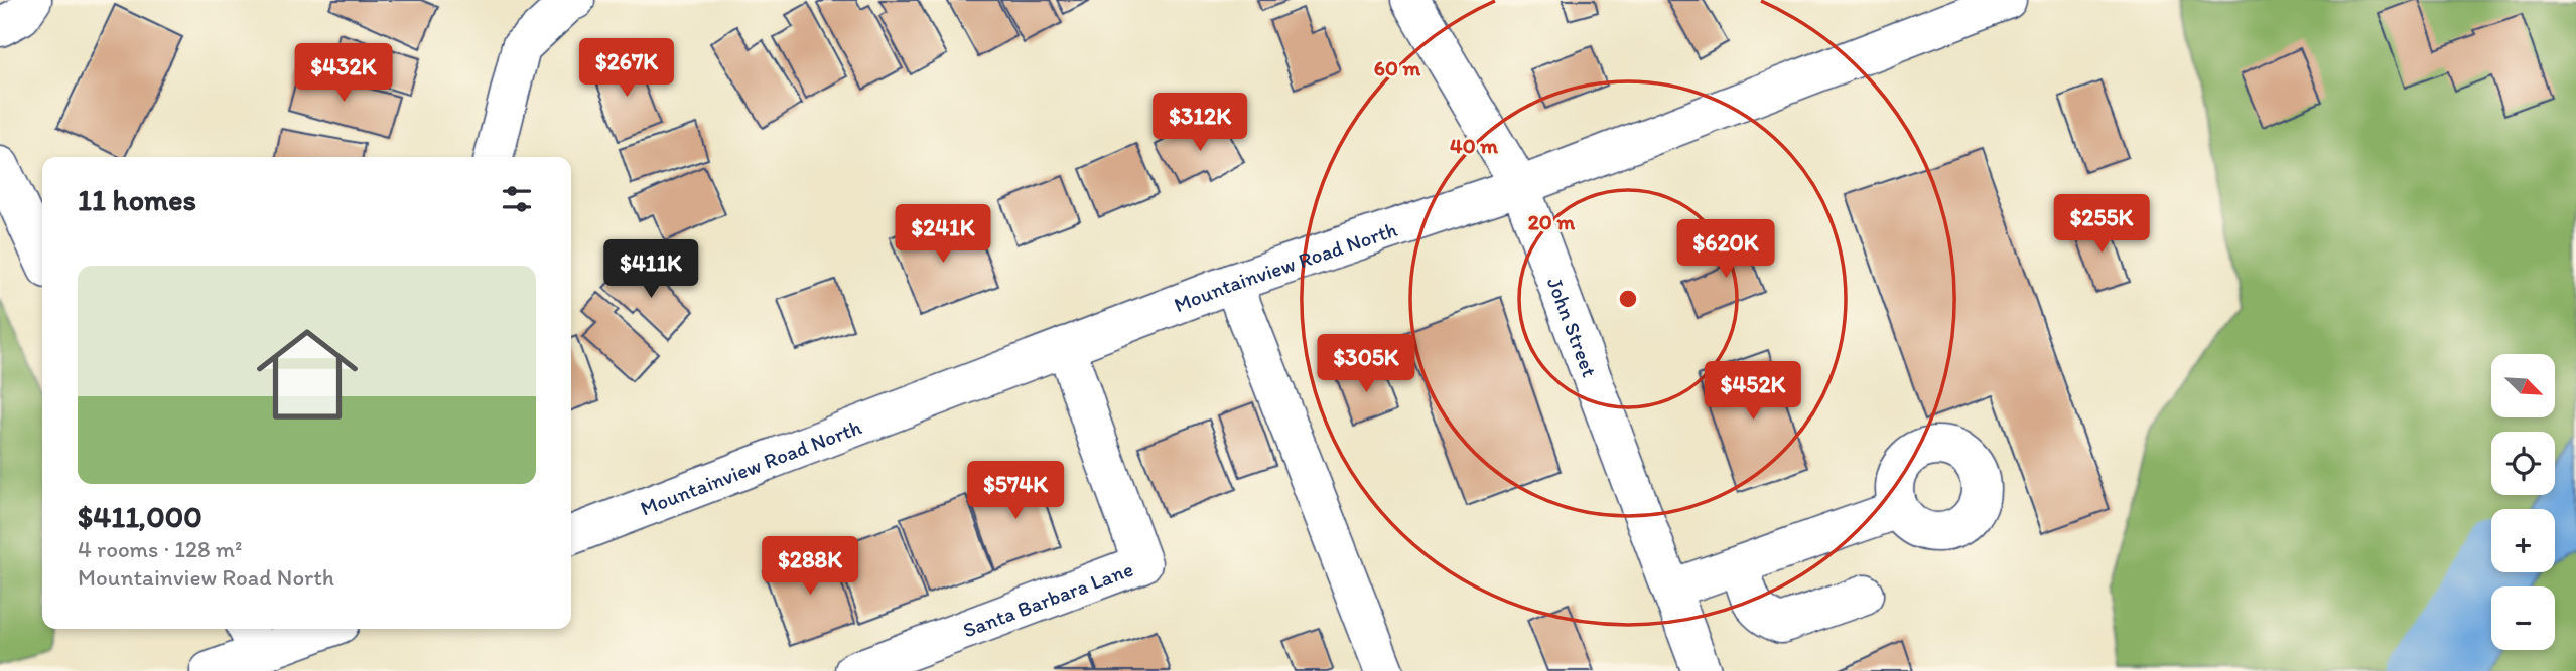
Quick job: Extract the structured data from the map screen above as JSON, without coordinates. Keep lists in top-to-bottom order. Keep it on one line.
{"streets":{"main road":["Mountainview Road North","John Street","Santa Barbara Lane"]},"crossings":[["Mountainview Road North","John Street"],["Mountainview Road North","Santa Barbara Lane"]],"north":"bottom right","page":{"price":["$267K","$432K","$312K","$255K","$241K","$620K","$411K","$305K","$452K","$574K","$288K"],"heading":"11 homes","list":[{"name":"$411,000","note":"4 rooms · 128 m² · Mountainview Road North"}],"map_buttons":["+","−"]},"rings":["60 m","40 m","20 m"]}
